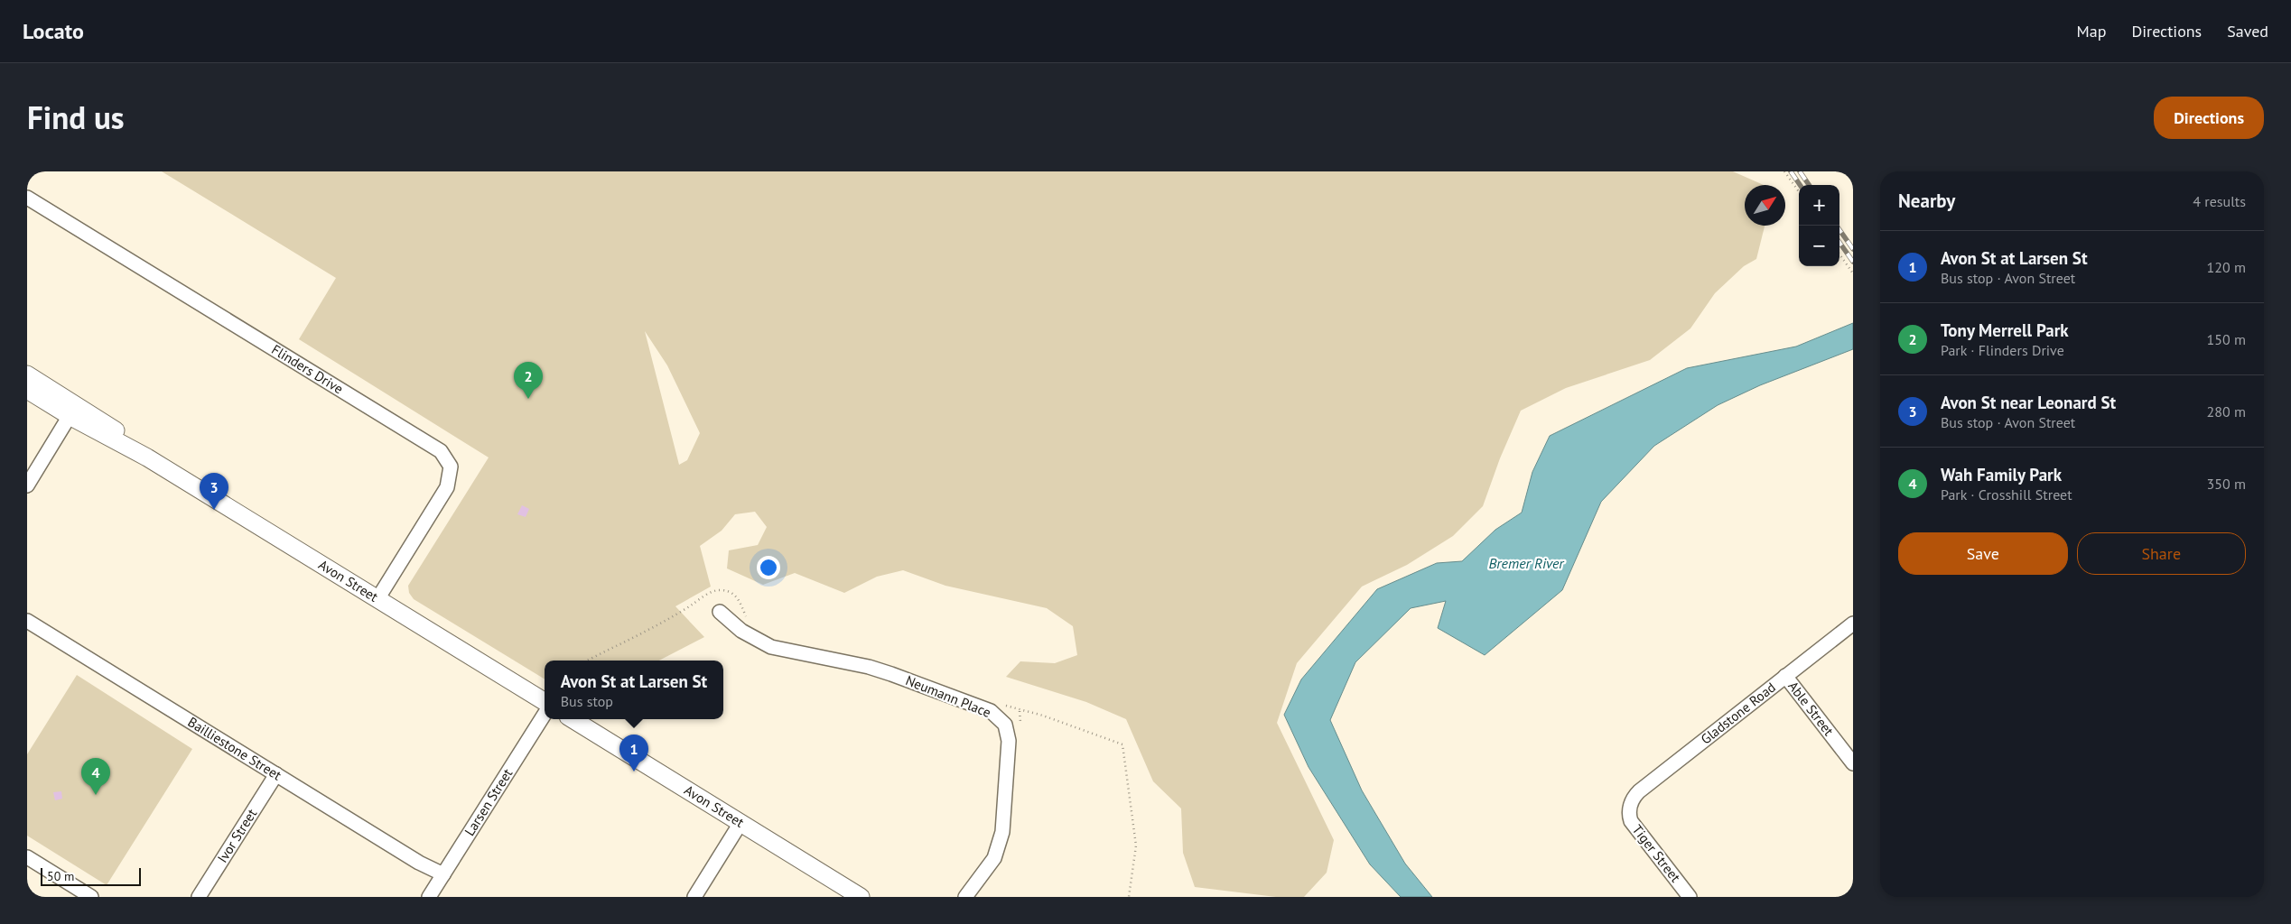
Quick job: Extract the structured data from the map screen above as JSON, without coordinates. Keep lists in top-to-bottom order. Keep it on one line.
{"streets":{"street":["Flinders Drive","Avon Street","Neumann Place","Able Street","Gladstone Road","Bailliestone Street","Larsen Street","Ivor Street","Tiger Street"]},"crossings":[["Flinders Drive","Avon Street"],["Able Street","Gladstone Road"],["Gladstone Road","Tiger Street"],["Bailliestone Street","Larsen Street"],["Bailliestone Street","Ivor Street"]],"water":["Bremer River"],"scale_bar":"50 m","north":"top right","page":{"header":"Locato","nav":["Map","Directions","Saved"],"title":"Find us","buttons":["Directions",["Save","Share"]],"heading":["Nearby","4 results"],"map_buttons":["+","−"],"list":[{"mark":"1","name":"Avon St at Larsen St","note":"Bus stop · Avon Street","value":"120 m"},{"mark":"2","name":"Tony Merrell Park","note":"Park · Flinders Drive","value":"150 m"},{"mark":"3","name":"Avon St near Leonard St","note":"Bus stop · Avon Street","value":"280 m"},{"mark":"4","name":"Wah Family Park","note":"Park · Crosshill Street","value":"350 m"}],"pins":["2","3","1","4"],"popup":["Avon St at Larsen St","Bus stop"],"scale":"50 m"}}
